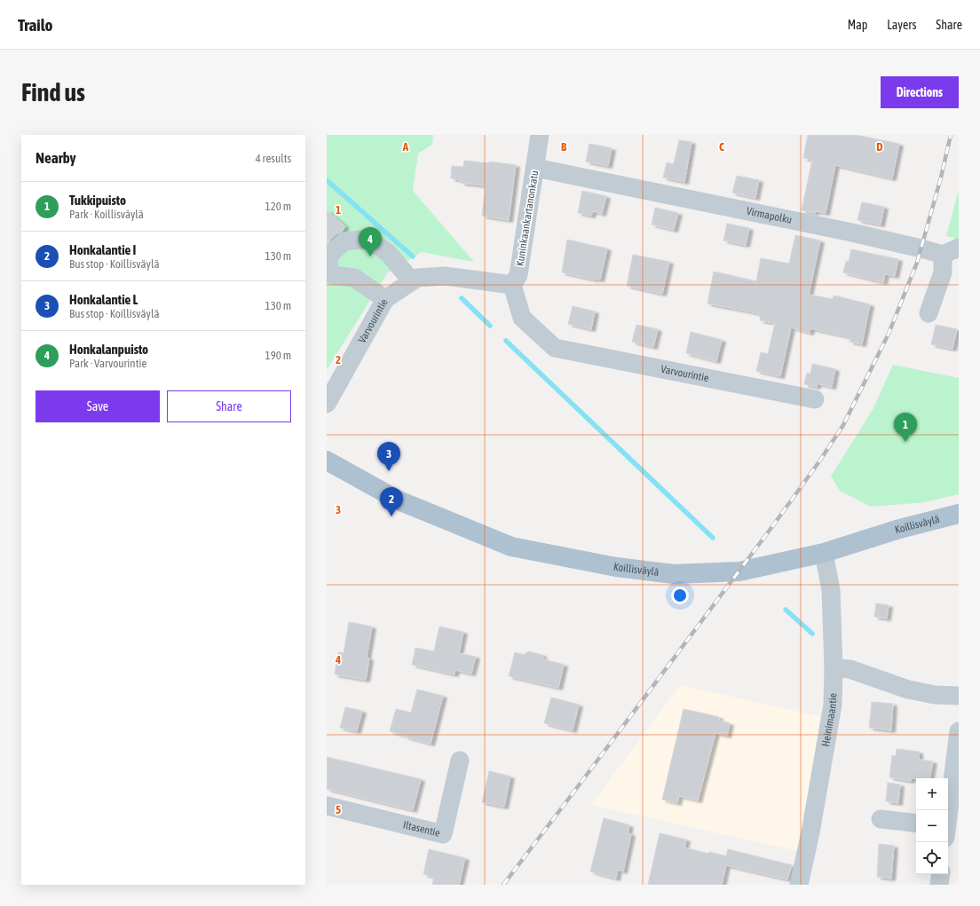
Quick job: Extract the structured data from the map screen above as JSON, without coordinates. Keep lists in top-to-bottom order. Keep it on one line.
{"streets":{"main road":["Koillisväylä"],"street":["Virmapolku","Kuninkaankartanonkatu","Varvourintie","Heinimaantie","Iltasentie"]},"crossings":[["Virmapolku","Kuninkaankartanonkatu"],["Kuninkaankartanonkatu","Varvourintie"],["Koillisväylä","Heinimaantie"]],"page":{"header":"Trailo","nav":["Map","Layers","Share"],"buttons":["Directions",["Save","Share"]],"title":"Find us","heading":["Nearby","4 results"],"list":[{"mark":"1","name":"Tukkipuisto","note":"Park · Koillisväylä","value":"120 m"},{"mark":"2","name":"Honkalantie I","note":"Bus stop · Koillisväylä","value":"130 m"},{"mark":"3","name":"Honkalantie L","note":"Bus stop · Koillisväylä","value":"130 m"},{"mark":"4","name":"Honkalanpuisto","note":"Park · Varvourintie","value":"190 m"}],"pins":["4","1","3","2"],"map_buttons":["+","−"]},"grid":{"columns":["A","B","C","D"],"rows":["1","2","3","4","5"]}}
